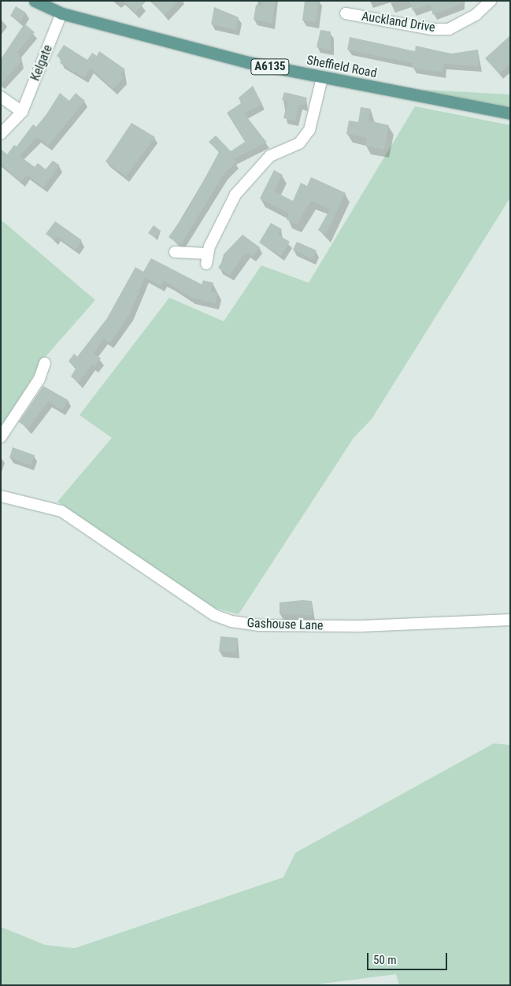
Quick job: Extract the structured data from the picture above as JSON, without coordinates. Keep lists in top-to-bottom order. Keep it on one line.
{"streets":{"main road":["A6135","Sheffield Road"],"street":["Auckland Drive","Kelgate","Gashouse Lane"]},"crossings":[["Kelgate","Sheffield Road"]],"scale_bar":"50 m"}
